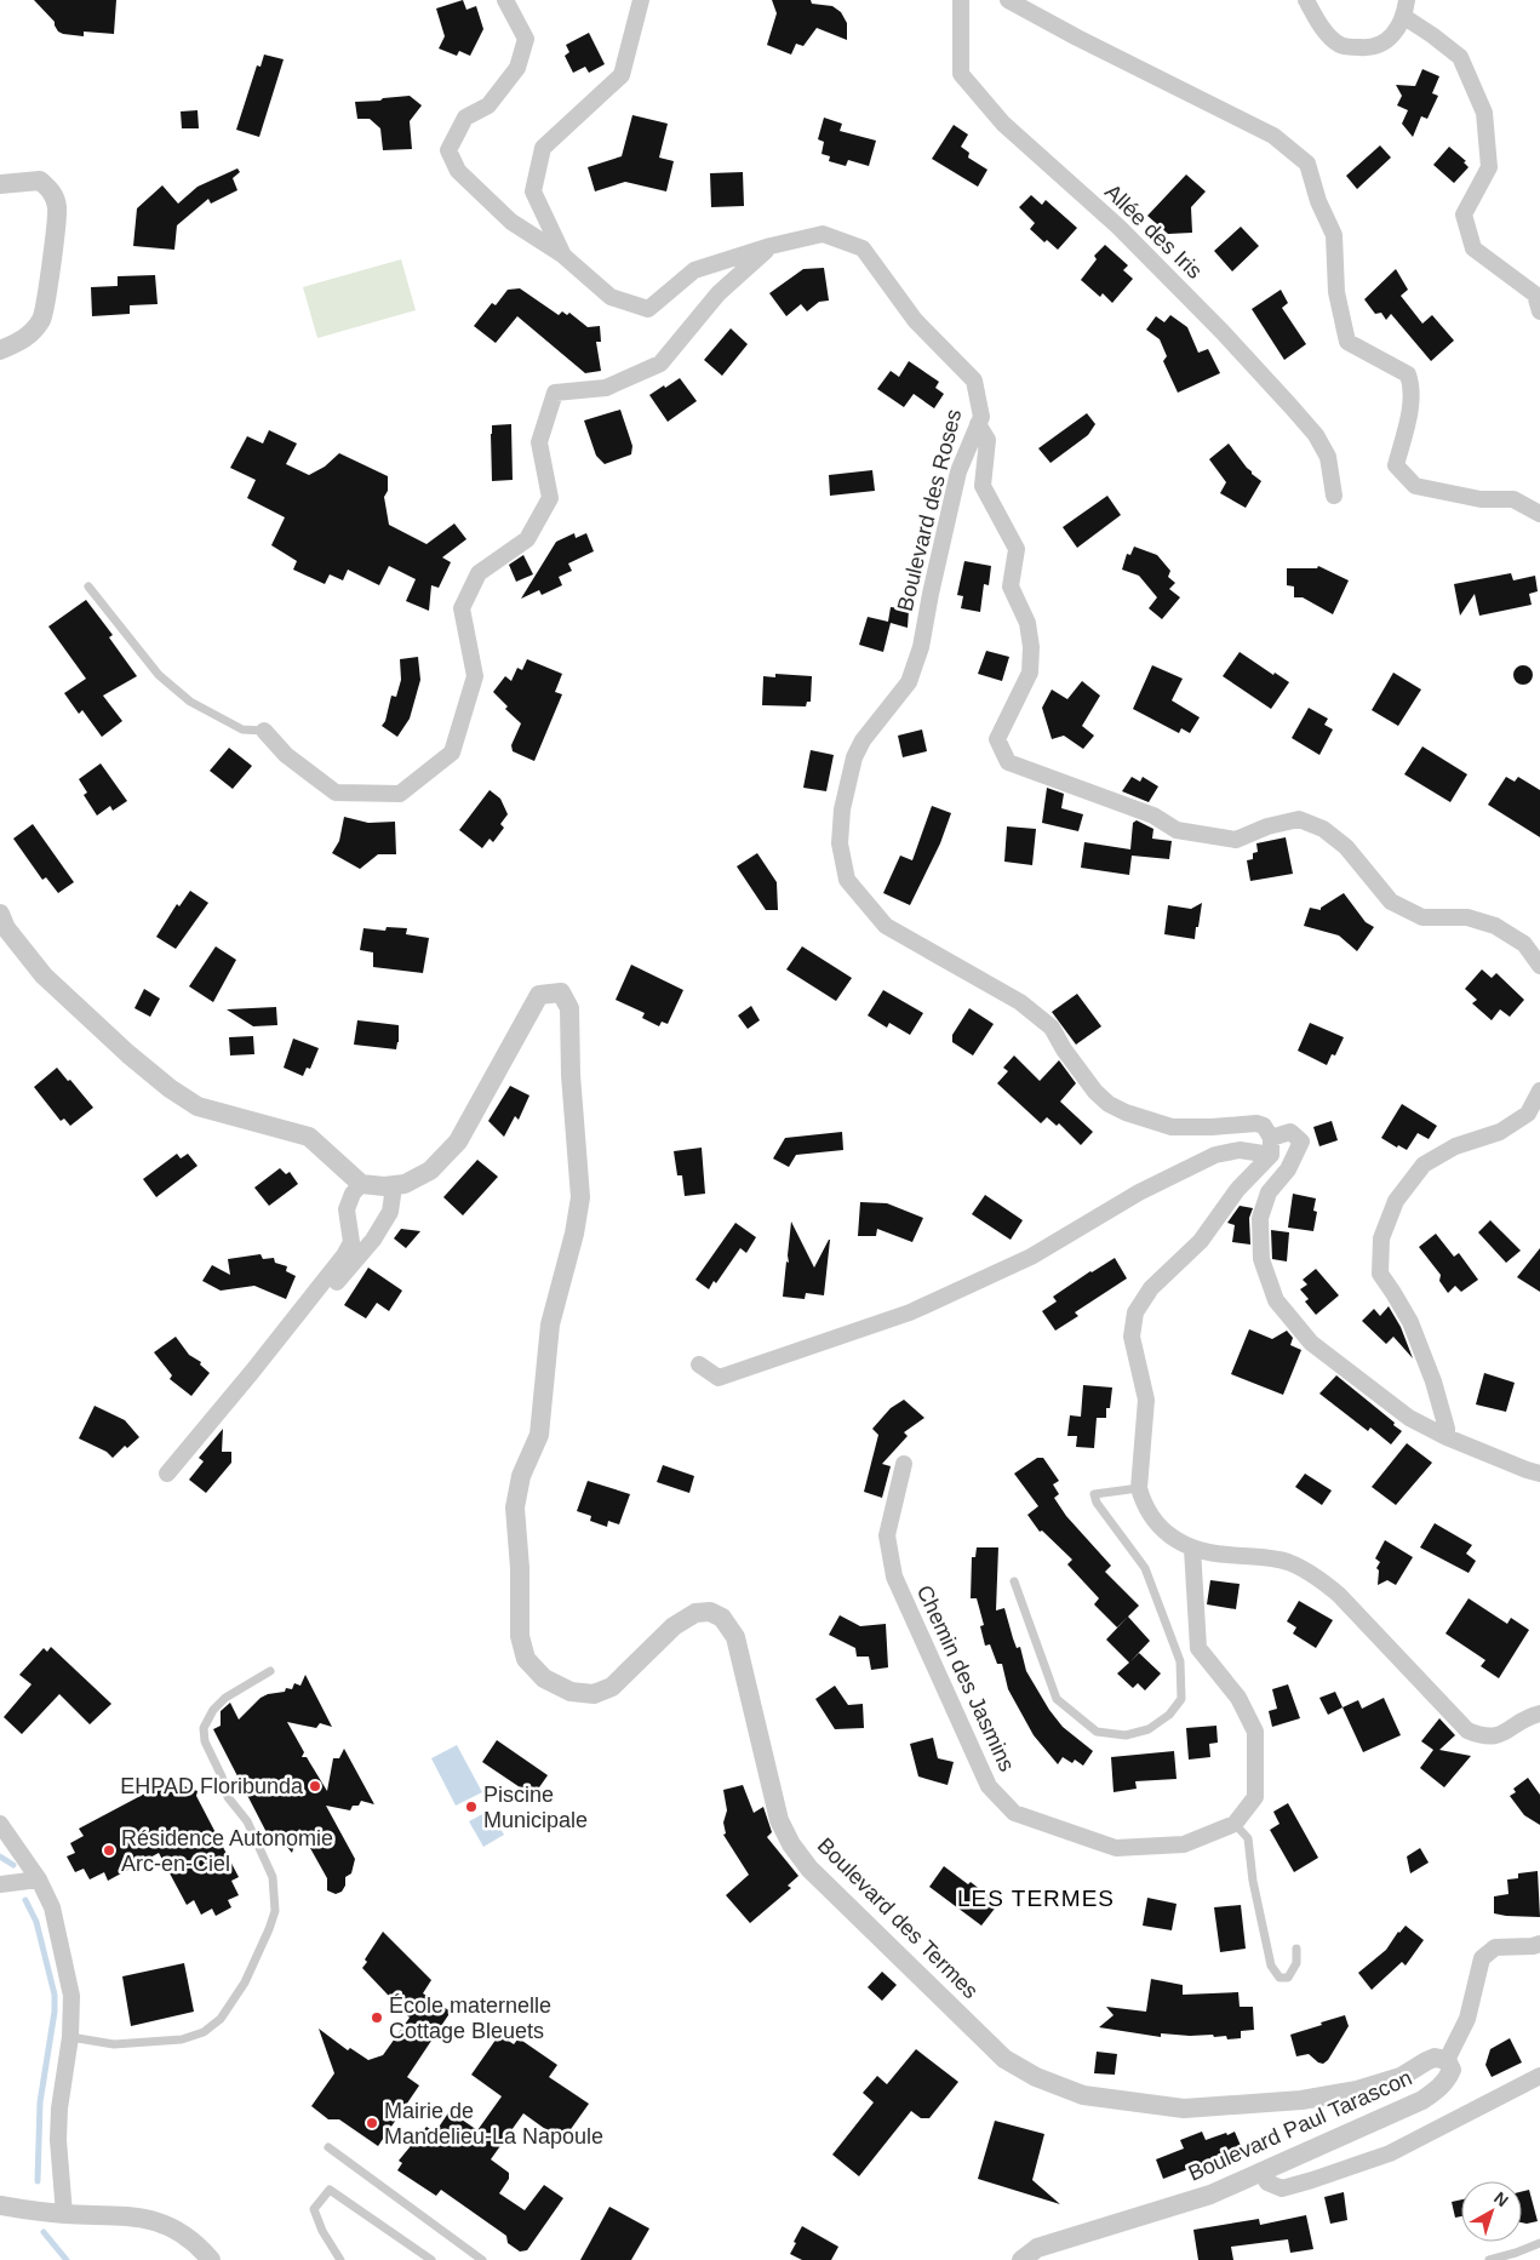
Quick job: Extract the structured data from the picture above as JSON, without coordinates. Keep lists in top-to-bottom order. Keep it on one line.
{"streets":{"street":["Allée des Iris","Boulevard des Roses","Chemin des Jasmins","Boulevard des Termes","Boulevard Paul Tarascon"]},"crossings":[["Boulevard des Termes","Boulevard Paul Tarascon"]],"districts":["LES TERMES"],"places":["EHPAD Floribunda","Piscine Municipale","Résidence Autonomie Arc-en-Ciel","École maternelle Cottage Bleuets","Mairie de Mandelieu-La Napoule"],"north":"top right"}
